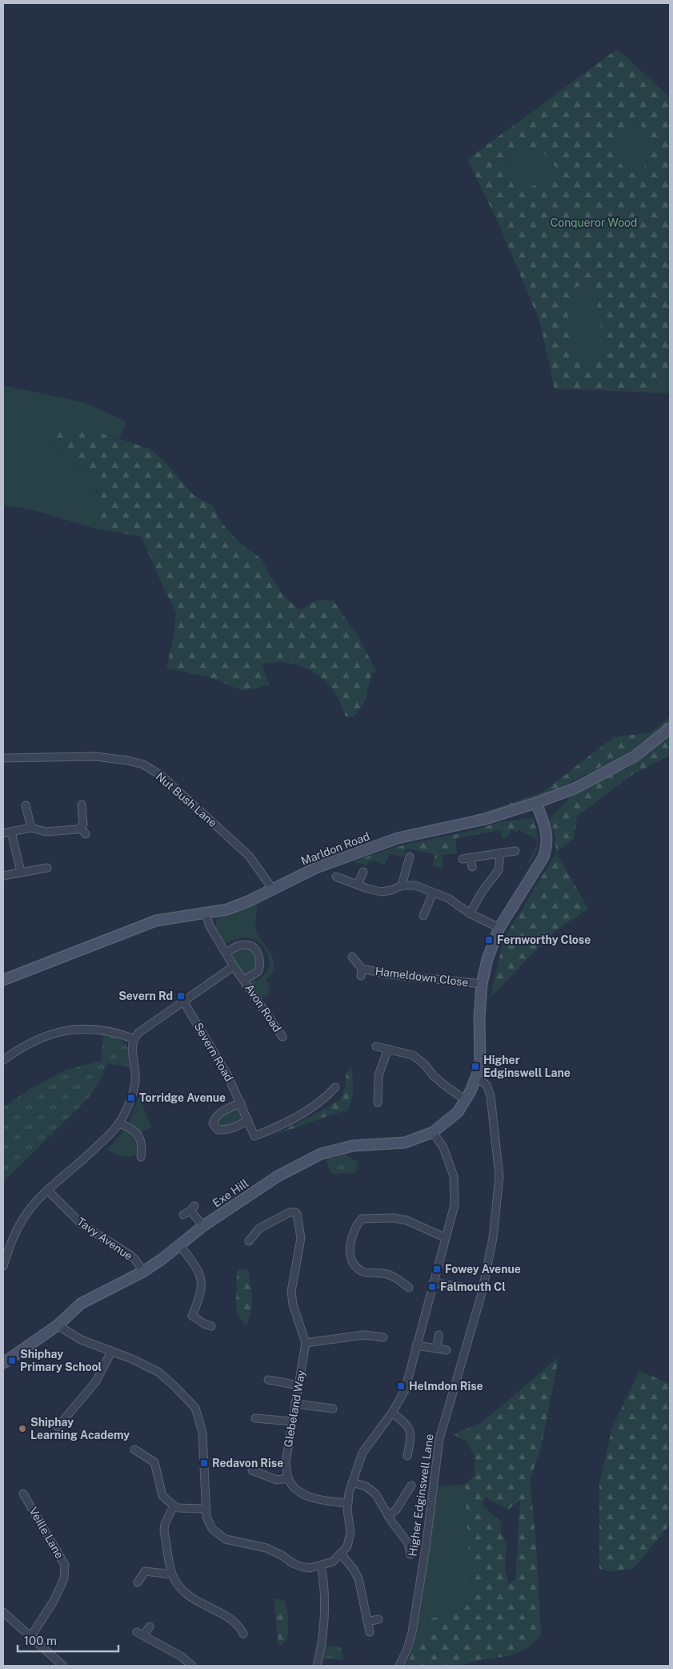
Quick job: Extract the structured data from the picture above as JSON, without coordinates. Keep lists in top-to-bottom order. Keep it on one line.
{"streets":{"street":["Nut Bush Lane","Marldon Road","Hameldown Close","Avon Road","Severn Road","Exe Hill","Tavy Avenue","Glebeland Way","Higher Edginswell Lane","Veille Lane"]},"crossings":[["Nut Bush Lane","Marldon Road"],["Marldon Road","Avon Road"],["Exe Hill","Tavy Avenue"],["Exe Hill","Higher Edginswell Lane"]],"parks":["Conqueror Wood"],"places":{"transit":["Fernworthy Close","Severn Rd","Higher Edginswell Lane","Torridge Avenue","Fowey Avenue","Falmouth Cl","Shiphay Primary School","Helmdon Rise","Redavon Rise"],"other":["Shiphay Learning Academy"]},"scale_bar":"100 m"}
